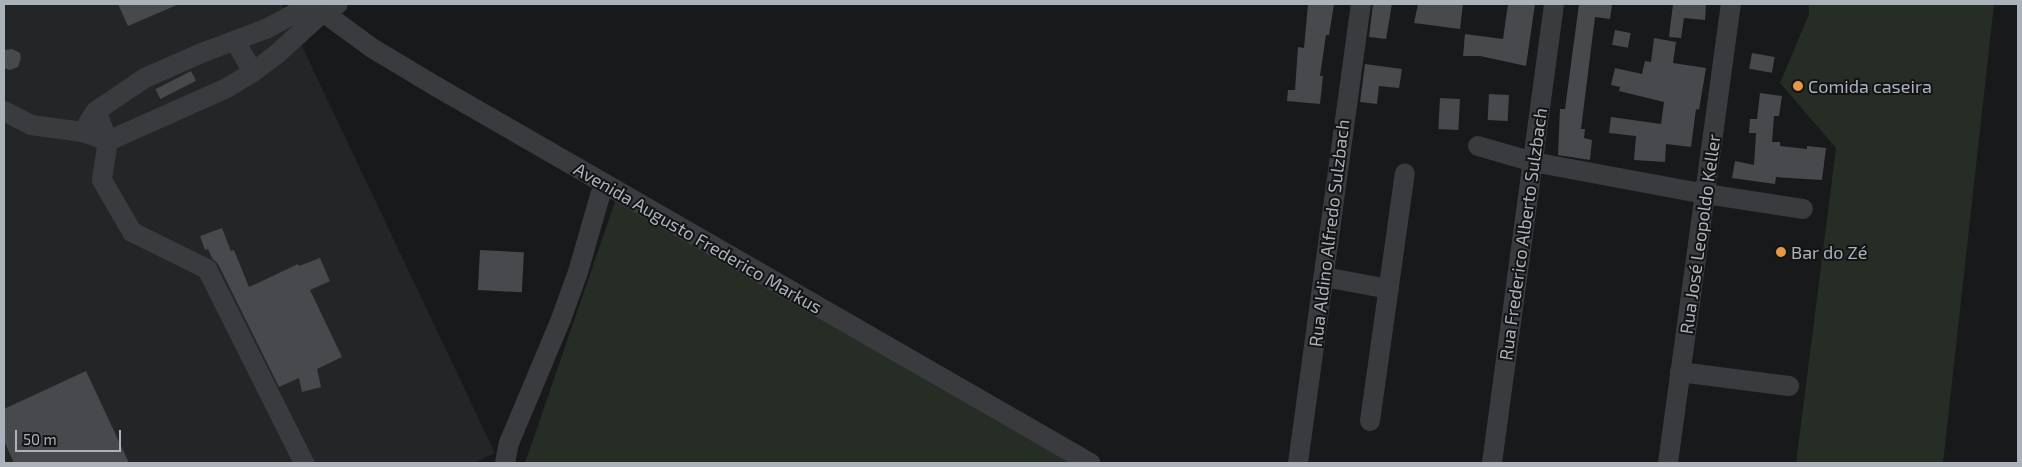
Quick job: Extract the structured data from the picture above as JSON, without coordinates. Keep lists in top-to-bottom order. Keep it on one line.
{"streets":{"street":["Rua Aldino Alfredo Sulzbach","Rua Frederico Alberto Sulzbach","Rua José Leopoldo Keller","Avenida Augusto Frederico Markus"]},"places":["Comida caseira","Bar do Zé"],"scale_bar":"50 m"}
